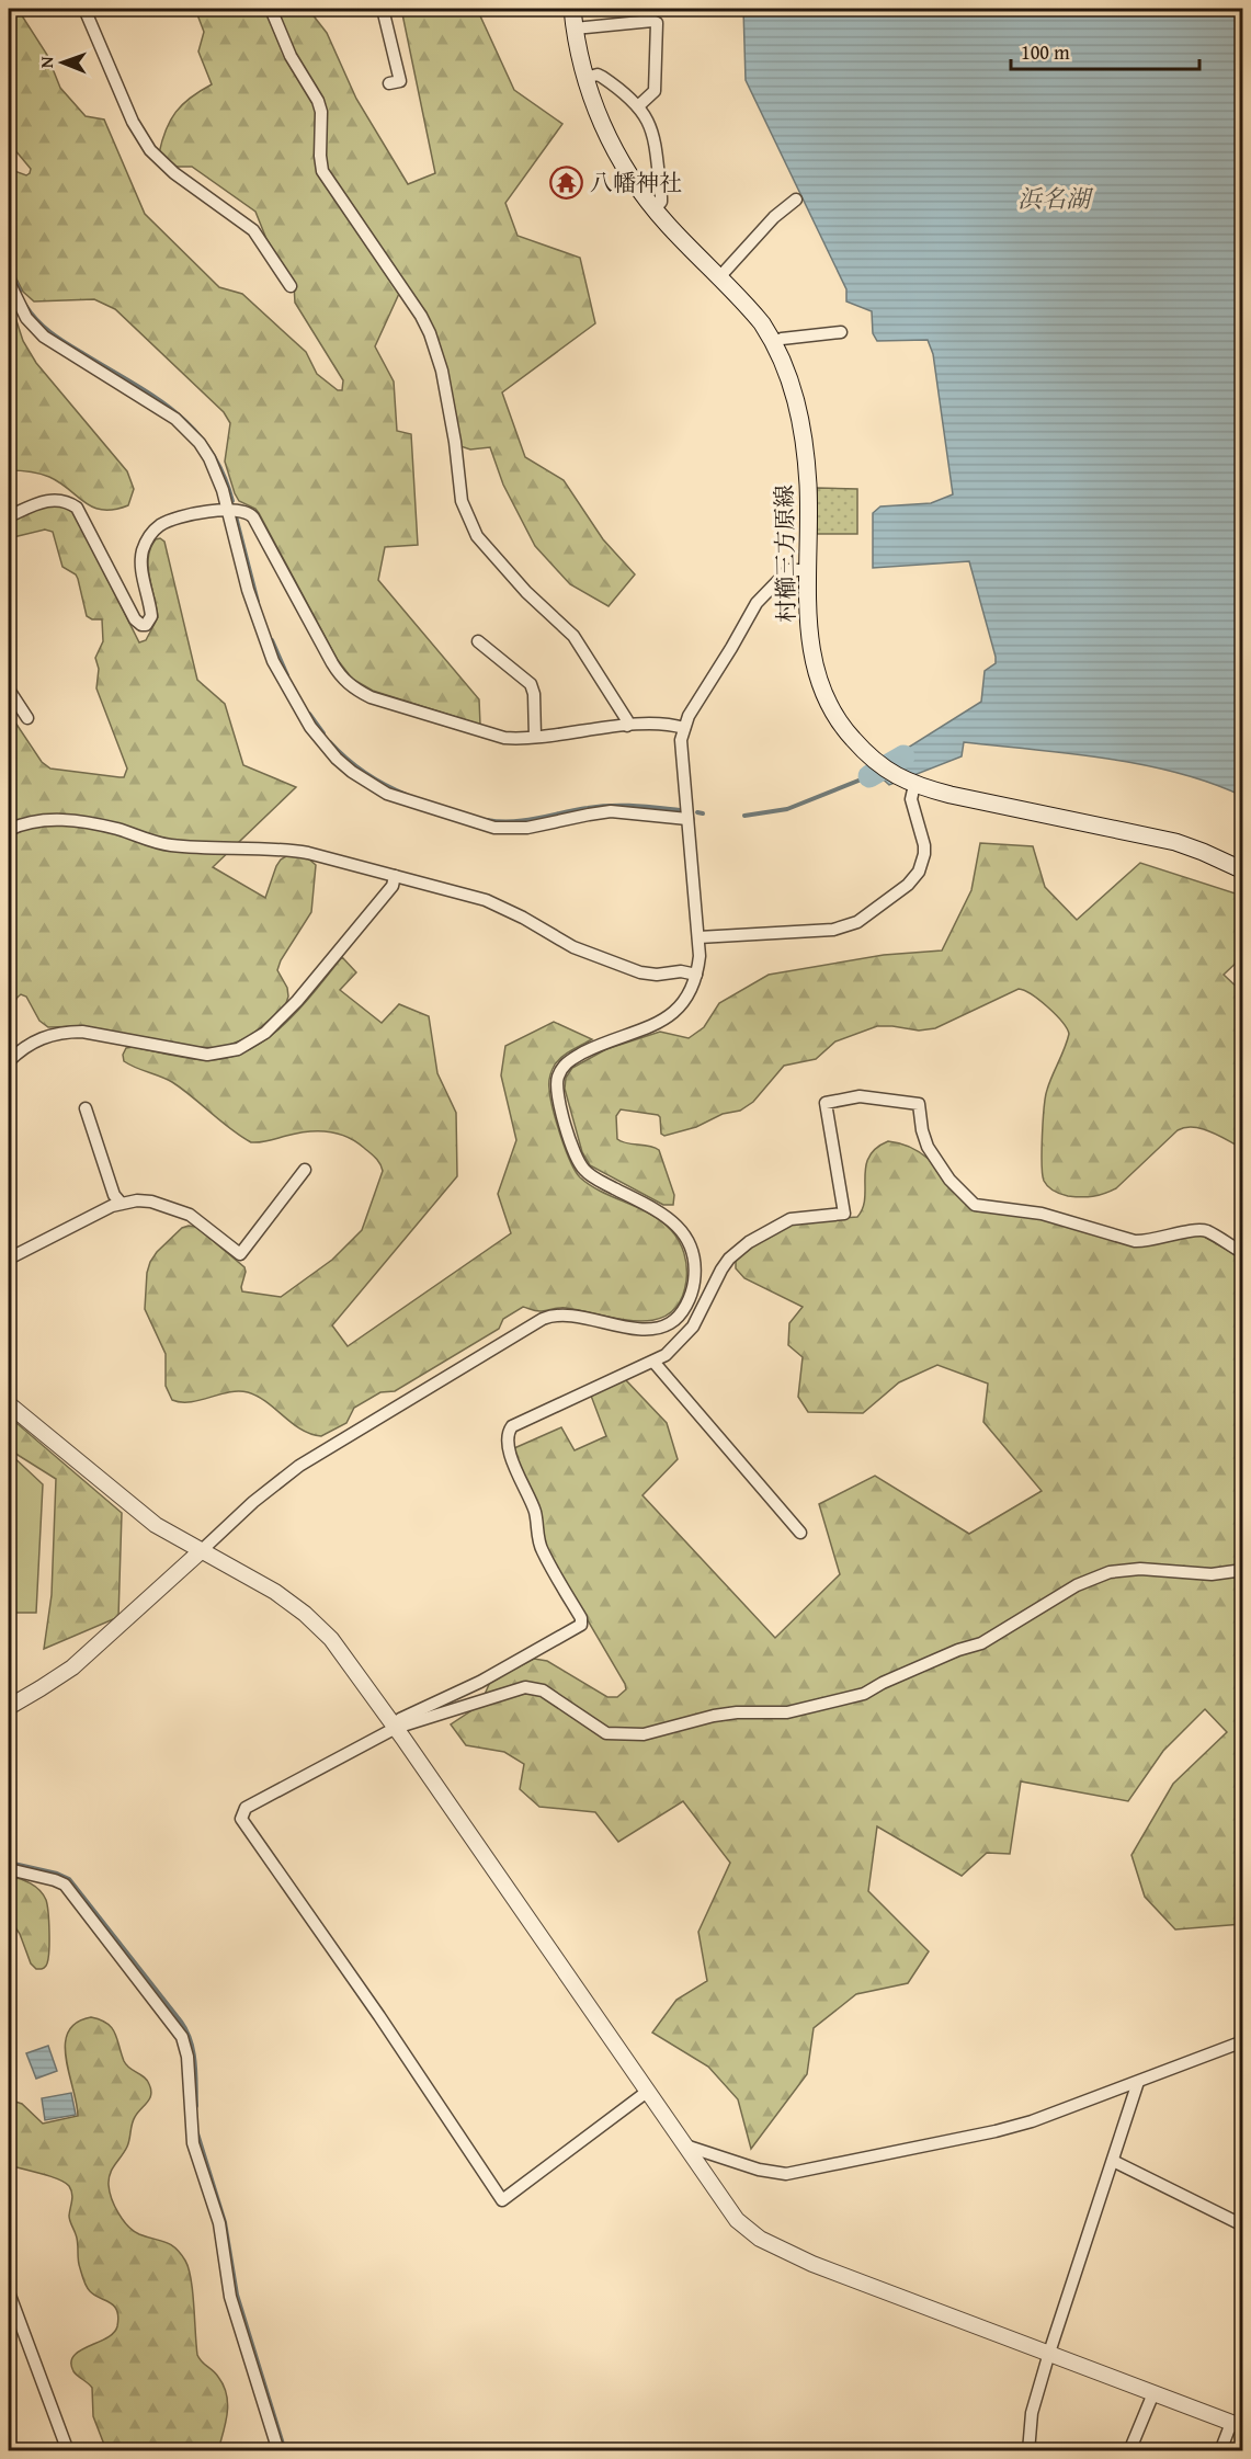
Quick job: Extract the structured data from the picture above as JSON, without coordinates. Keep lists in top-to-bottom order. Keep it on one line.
{"streets":{"main road":["村櫛三方原線"]},"water":["浜名湖"],"places":{"temple":["八幡神社"]},"scale_bar":"100 m","north":"left"}
